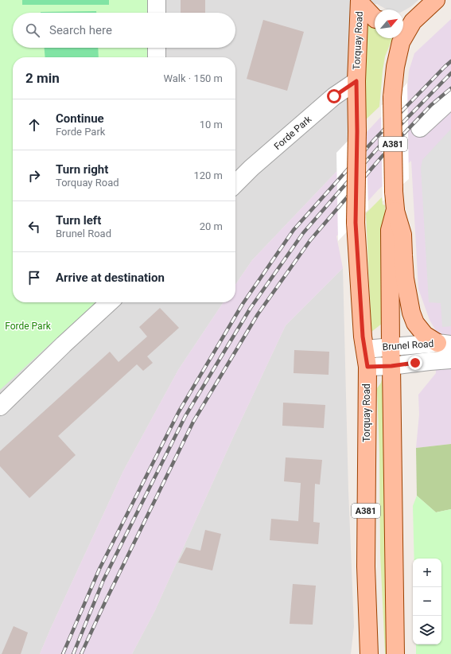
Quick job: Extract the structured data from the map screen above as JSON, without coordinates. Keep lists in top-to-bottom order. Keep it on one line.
{"streets":{"main road":["Torquay Road","A381"],"street":["Forde Park","Brunel Road"]},"crossings":[["Torquay Road","Forde Park"],["Torquay Road","A381"],["Torquay Road","Brunel Road"],["A381","Brunel Road"]],"parks":["Forde Park"],"north":"top right","page":{"search":"Search here","heading":["2 min","Walk · 150 m"],"list":[["Continue","Forde Park","10 m"],["Turn right","Torquay Road","120 m"],["Turn left","Brunel Road","20 m"],"Arrive at destination"],"map_buttons":["+","−"]}}
